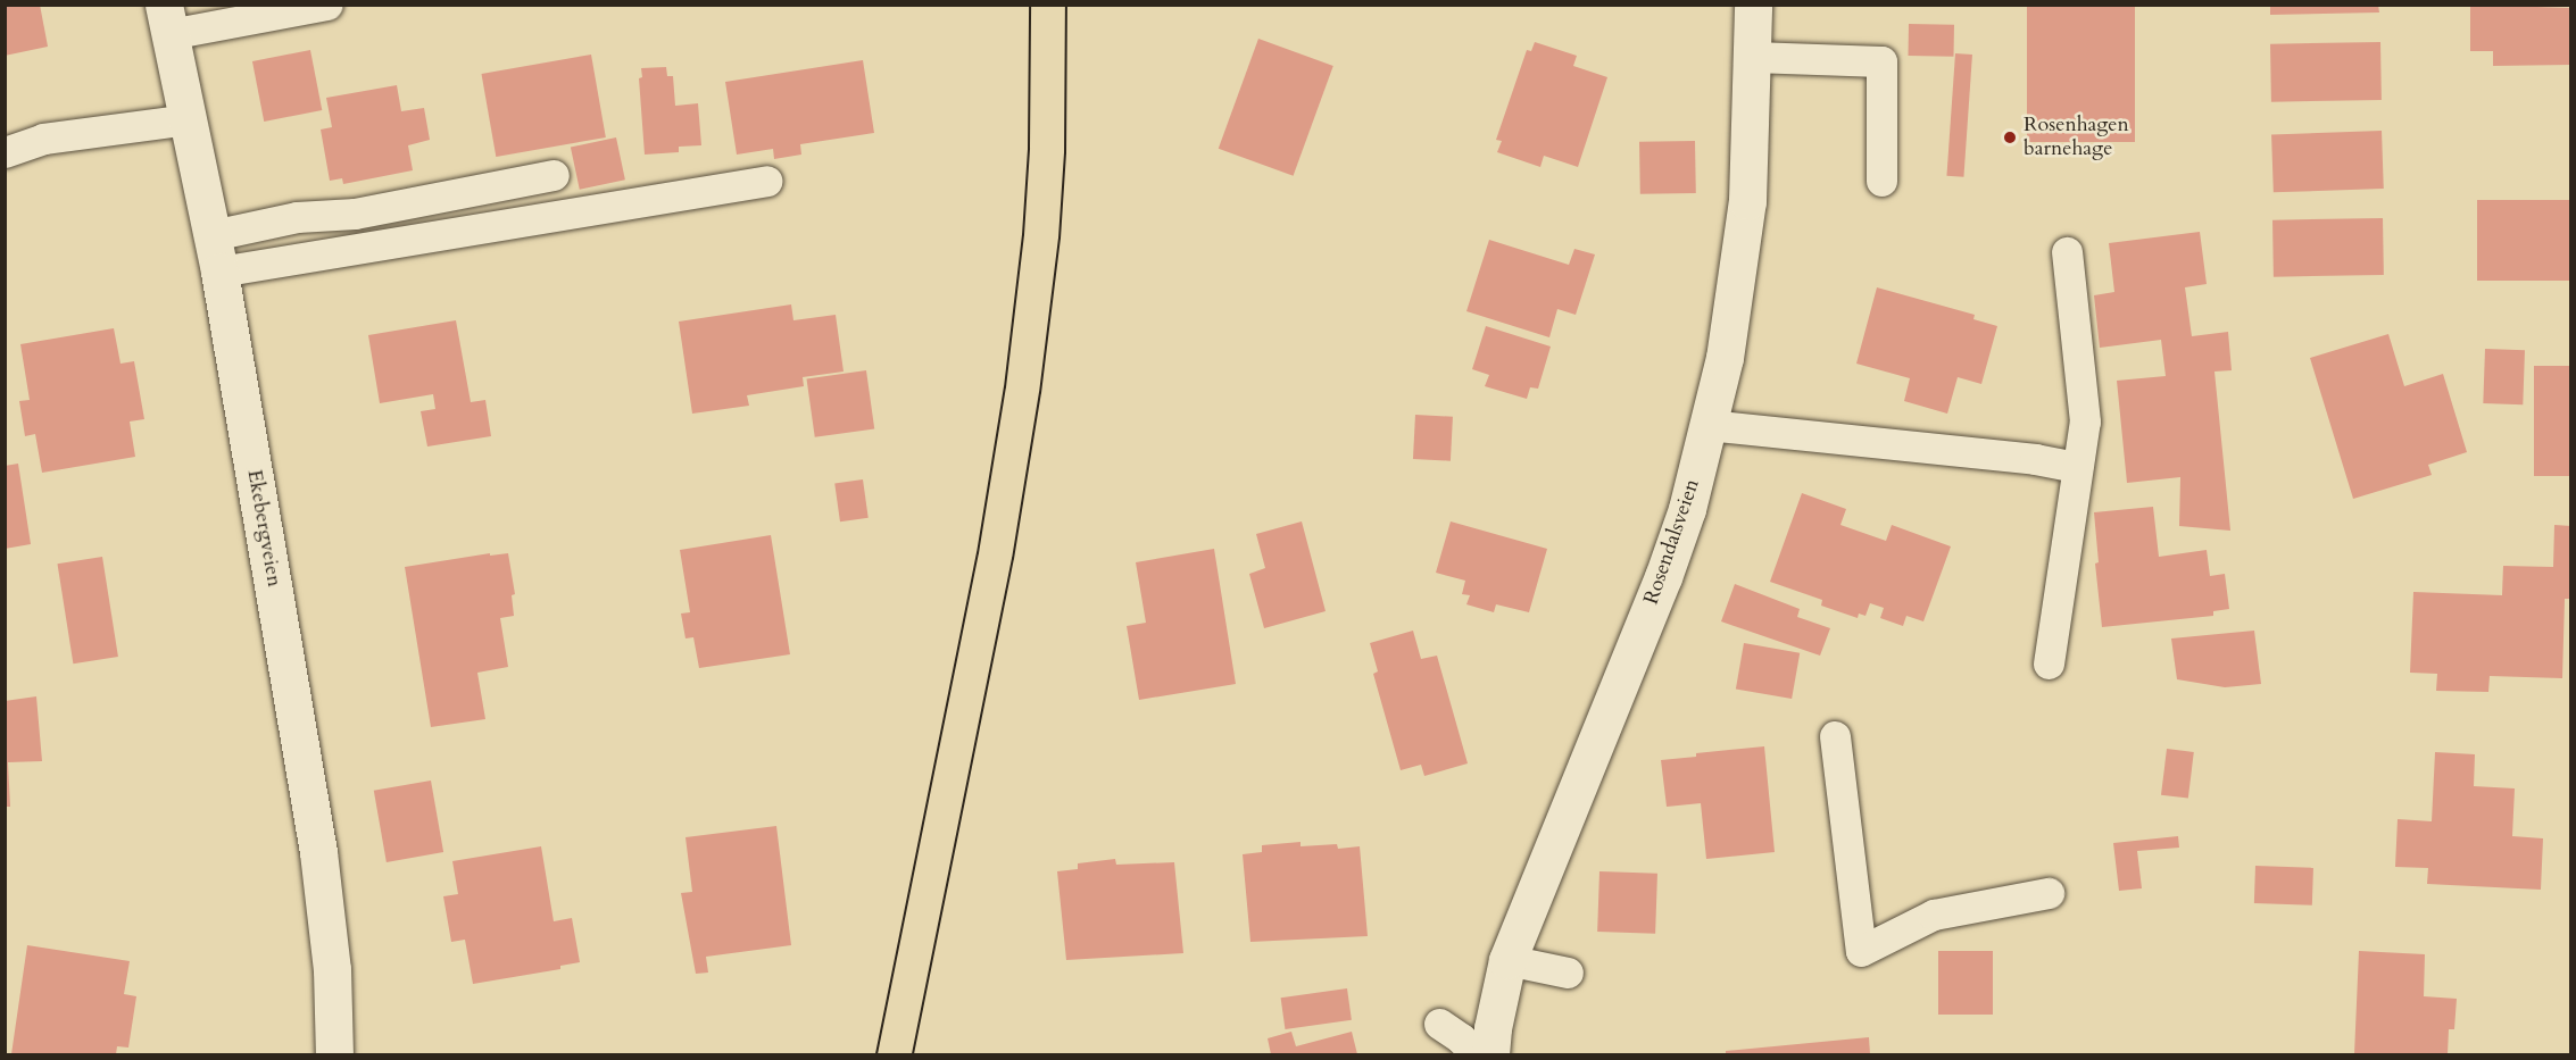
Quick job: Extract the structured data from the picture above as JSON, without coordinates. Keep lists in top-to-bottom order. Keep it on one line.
{"streets":{"street":["Ekebergveien","Rosendalsveien"]},"places":["Rosenhagen barnehage"]}
